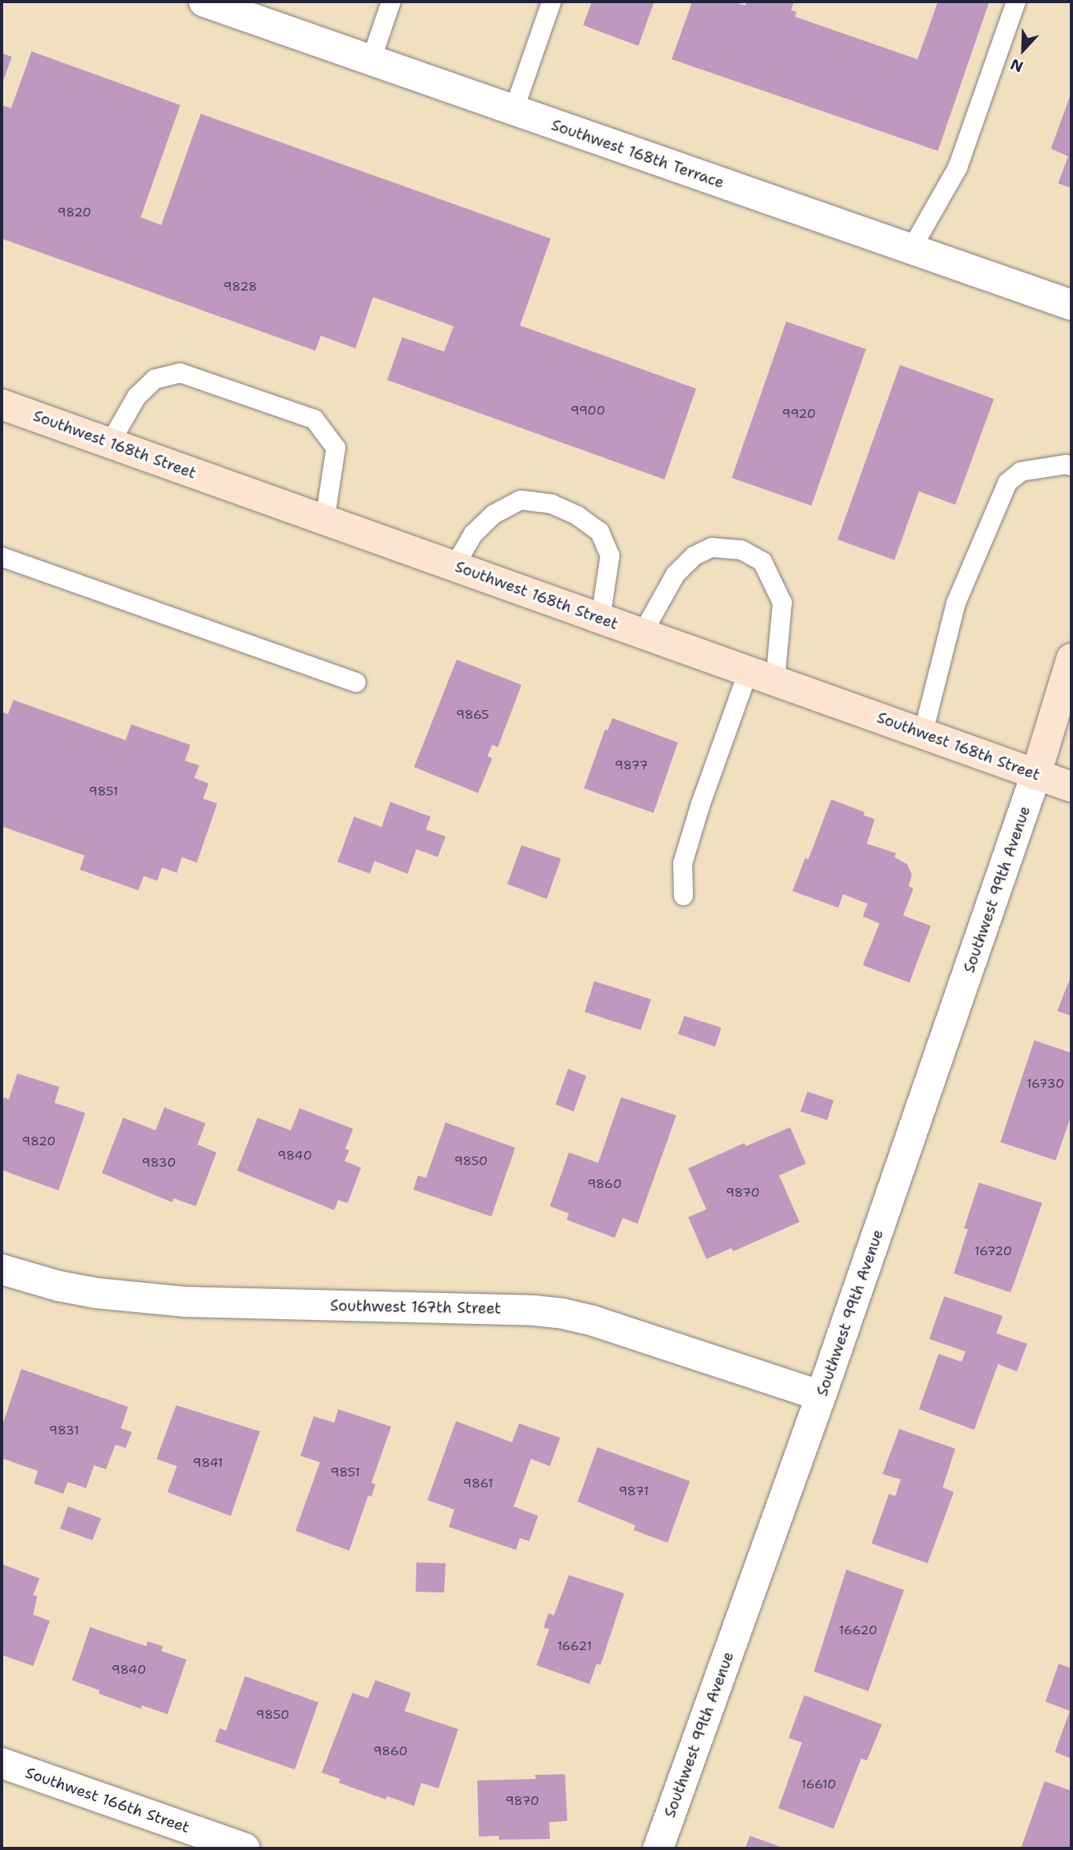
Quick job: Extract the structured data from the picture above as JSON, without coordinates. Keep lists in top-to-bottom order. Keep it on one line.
{"streets":{"street":["Southwest 168th Terrace","Southwest 168th Street","Southwest 99th Avenue","Southwest 167th Street","Southwest 166th Street"]},"crossings":[["Southwest 168th Street","Southwest 99th Avenue"],["Southwest 99th Avenue","Southwest 167th Street"]],"house_numbers":["9820","9828","9900","9920","9865","9877","9851","16730","9820","9840","9850","9830","9860","9870","16720","9831","9841","9851","9861","9871","16620","16621","9840","9850","9860","16610","9870"],"north":"bottom"}
